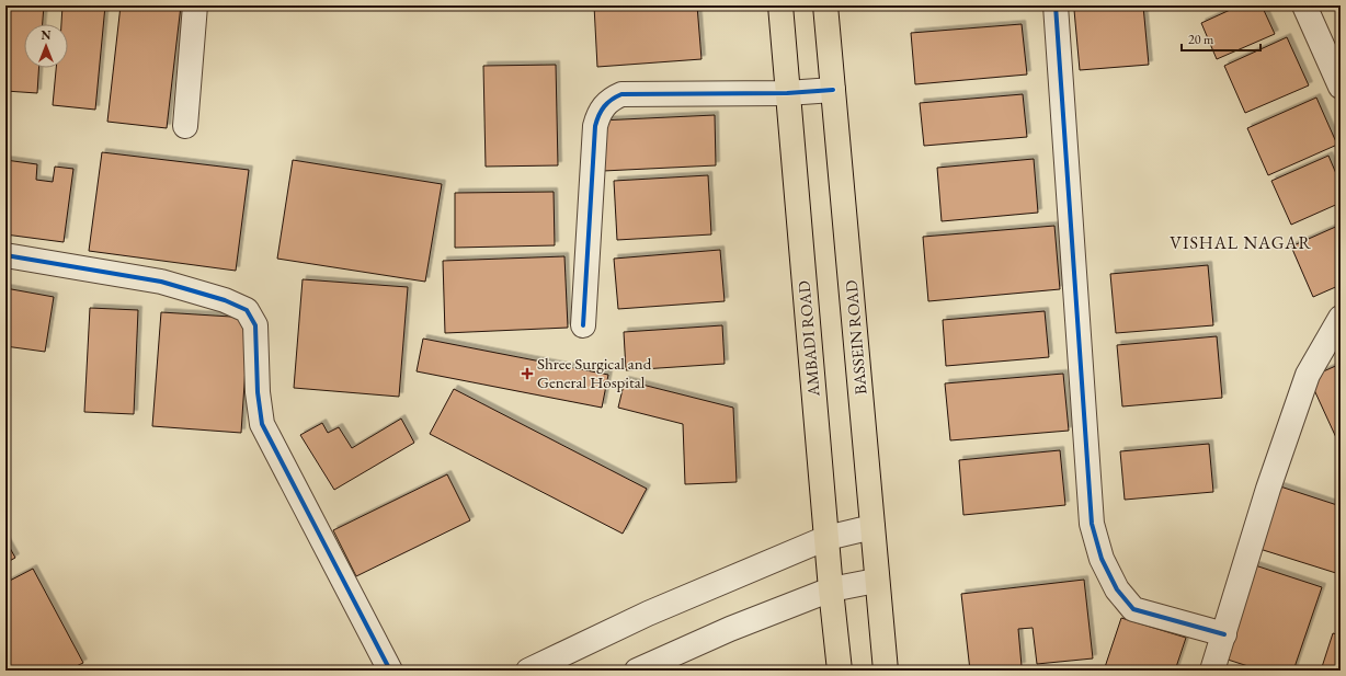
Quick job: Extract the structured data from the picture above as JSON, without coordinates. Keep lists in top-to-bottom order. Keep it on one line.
{"streets":{"main road":["BASSEIN ROAD","AMBADI ROAD"]},"districts":["VISHAL NAGAR"],"places":{"health":["Shree Surgical and General Hospital"]},"scale_bar":"20 m","north":"top"}
